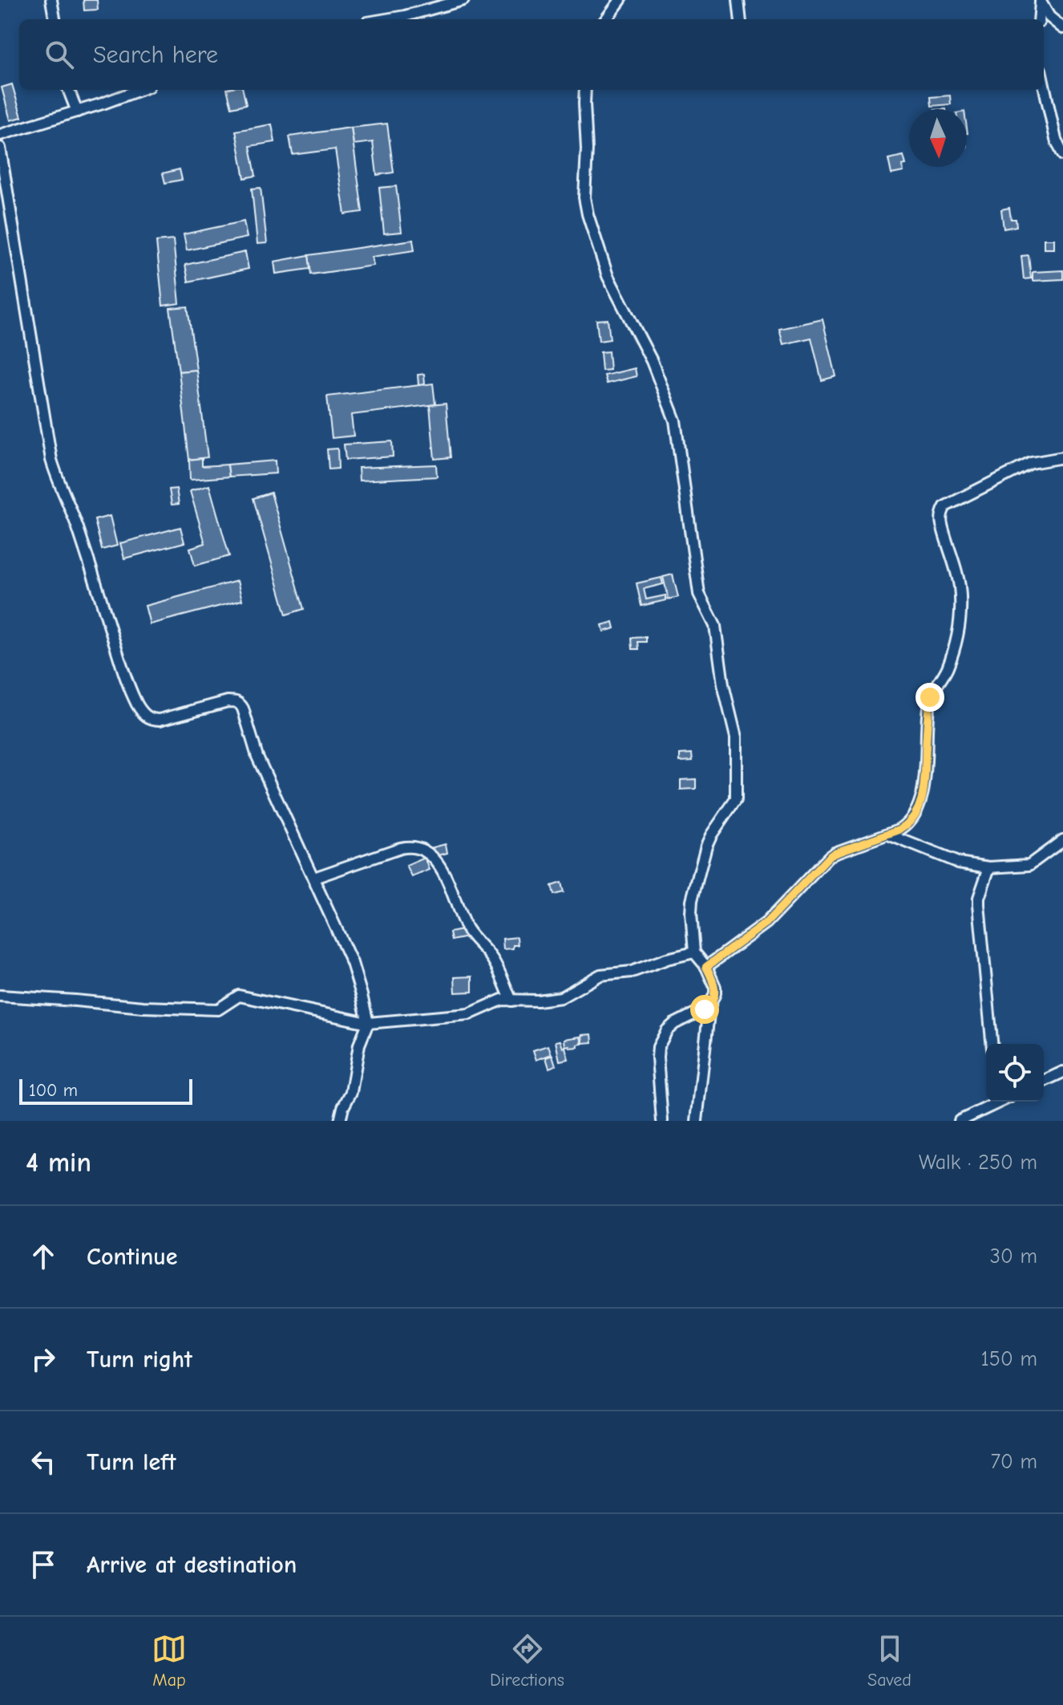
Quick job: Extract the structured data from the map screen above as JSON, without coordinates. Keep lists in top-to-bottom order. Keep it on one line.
{"scale_bar":"100 m","north":"bottom","page":{"search":"Search here","scale":"100 m","heading":["4 min","Walk · 250 m"],"list":[["Continue","30 m"],["Turn right","150 m"],["Turn left","70 m"],"Arrive at destination"],"nav":["Map","Directions","Saved"]}}
